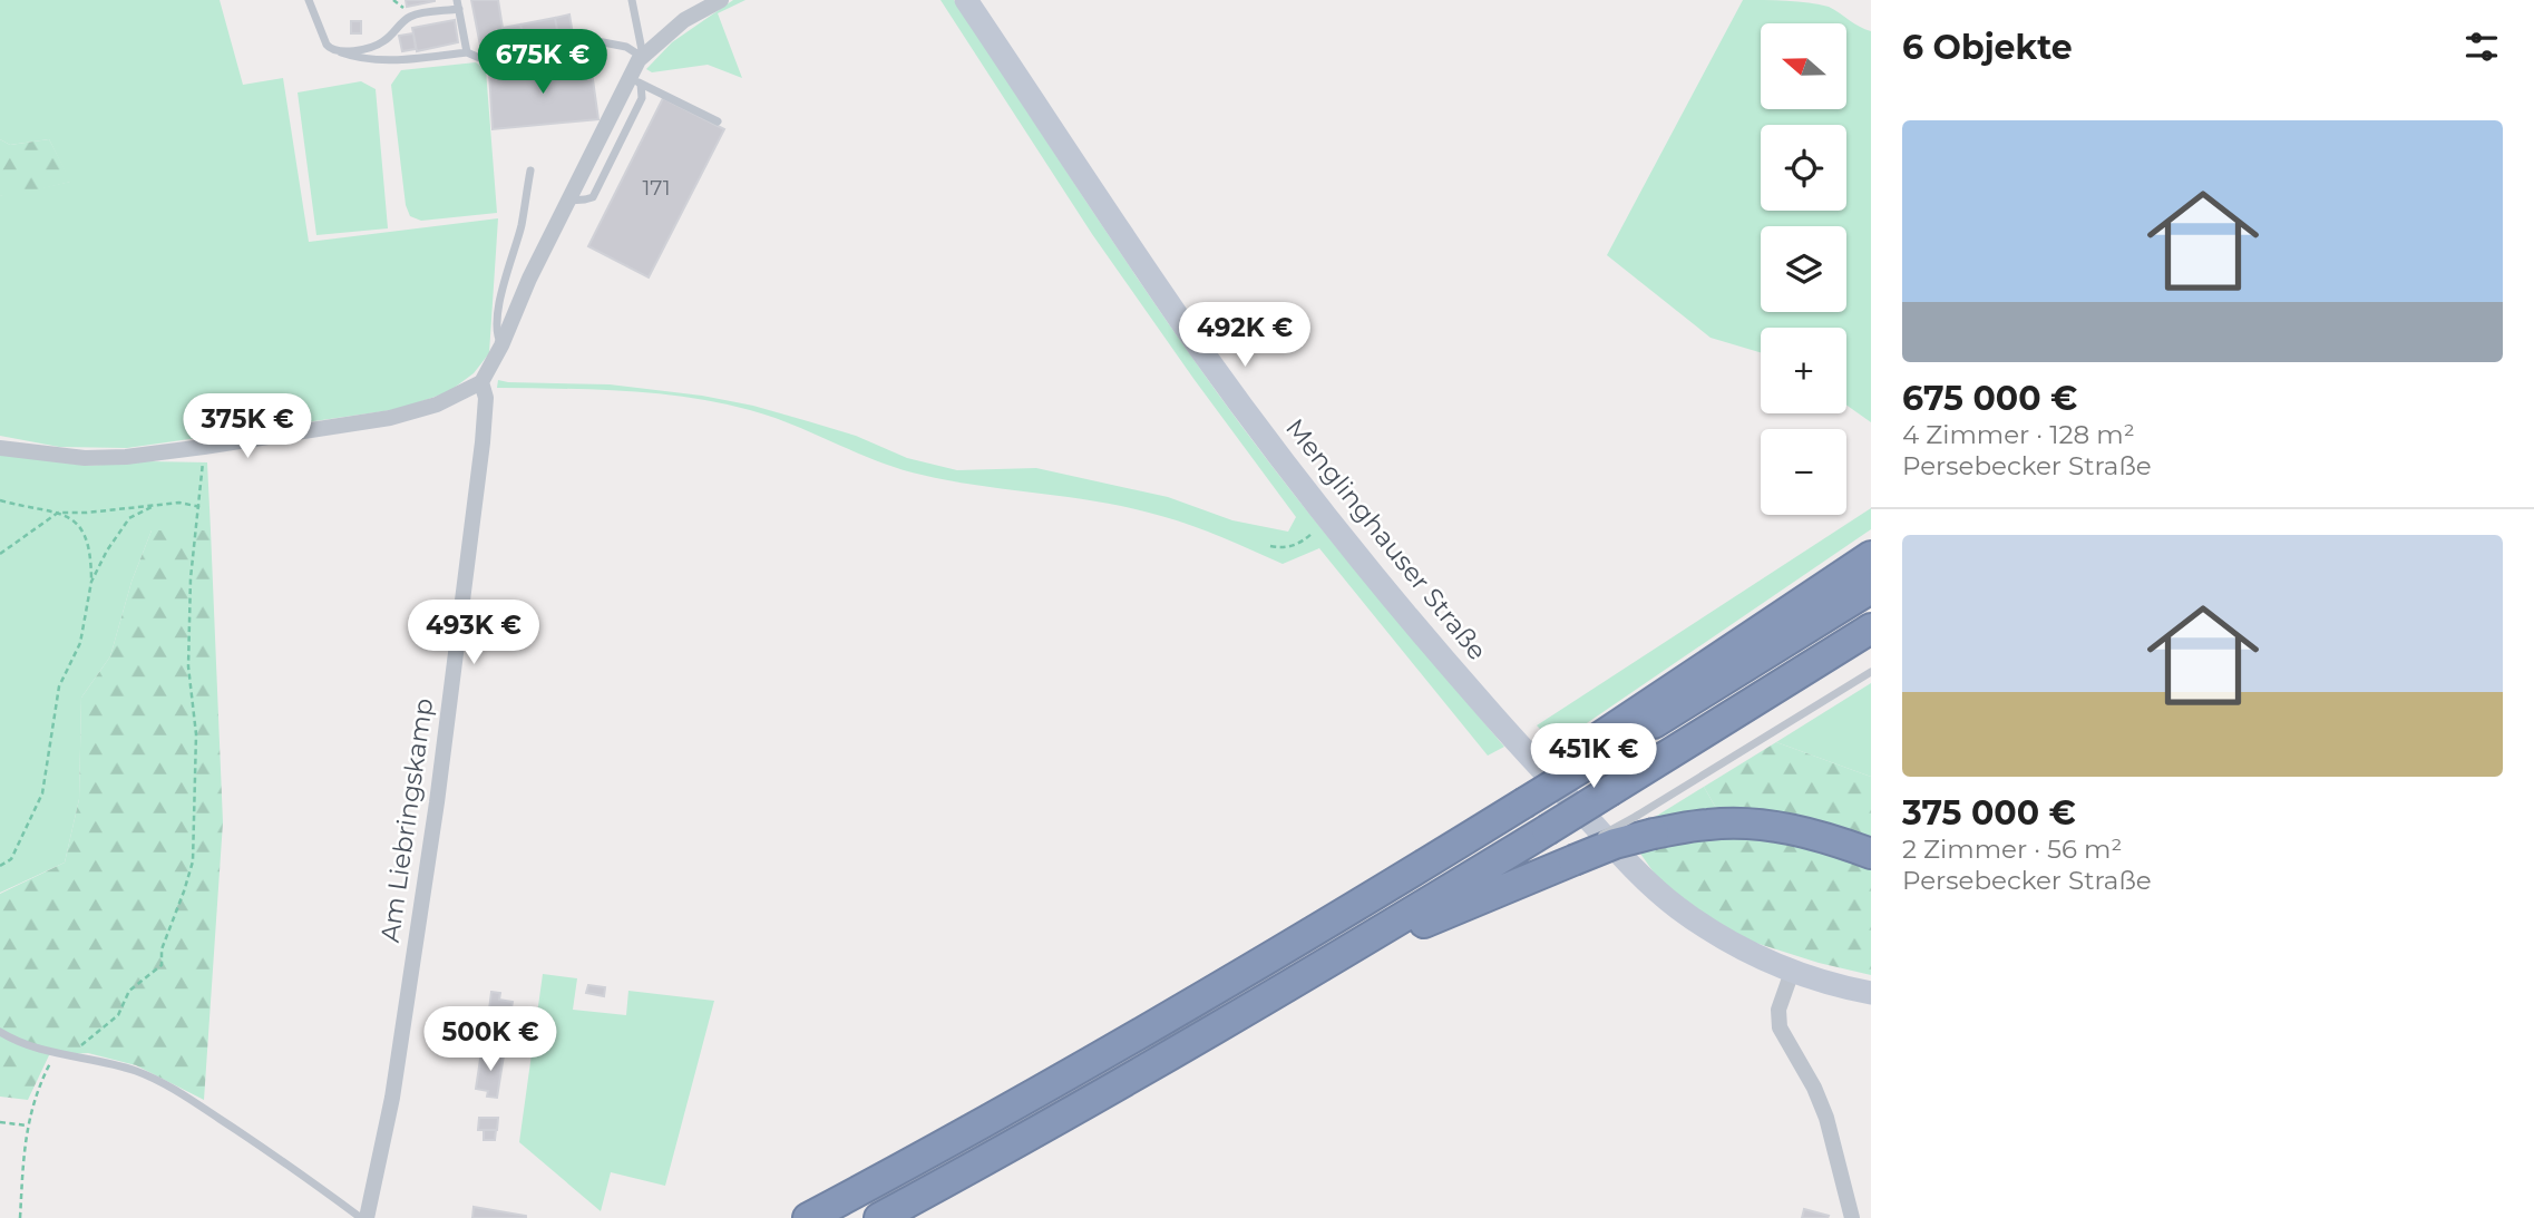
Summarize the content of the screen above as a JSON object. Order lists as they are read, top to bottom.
{
  "streets": {
    "street": ["Menglinghauser Straße", "Am Liebringskamp"]
  },
  "house_numbers": ["171"],
  "north": "left",
  "page": {
    "heading": "6 Objekte",
    "map_buttons": ["+", "−"],
    "price": [
      "675K €",
      "492K €",
      "375K €",
      "493K €",
      "451K €",
      "500K €"
    ],
    "list": [
      {
        "name": "675 000 €",
        "note": "4 Zimmer · 128 m² · Persebecker Straße"
      },
      {
        "name": "375 000 €",
        "note": "2 Zimmer · 56 m² · Persebecker Straße"
      }
    ]
  }
}
